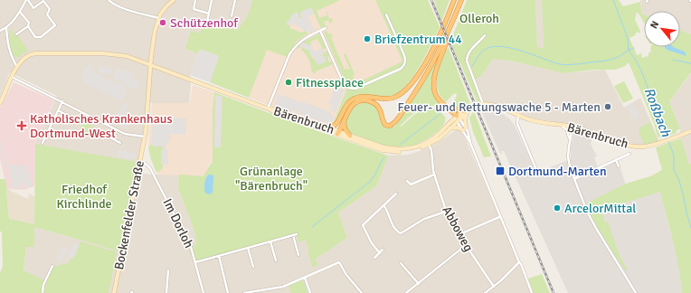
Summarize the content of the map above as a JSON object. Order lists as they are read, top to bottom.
{
  "streets": {
    "main road": ["Bärenbruch", "Bockenfelder Straße"],
    "street": ["Im Dorloh", "Abboweg"]
  },
  "crossings": [
    ["Bärenbruch", "Bockenfelder Straße"],
    ["Bärenbruch", "Abboweg"],
    ["Bockenfelder Straße", "Im Dorloh"]
  ],
  "water": ["Roßbach"],
  "parks": ["Olleroh", "Grünanlage \"Bärenbruch\"", "Friedhof Kirchlinde"],
  "places": {
    "other": [
      "Schützenhof",
      "Briefzentrum 44",
      "Fitnessplace",
      "Feuer- und Rettungswache 5 - Marten",
      "ArcelorMittal"
    ],
    "health": ["Katholisches Krankenhaus Dortmund-West"],
    "transit": ["Dortmund-Marten"]
  },
  "north": "top left"
}
